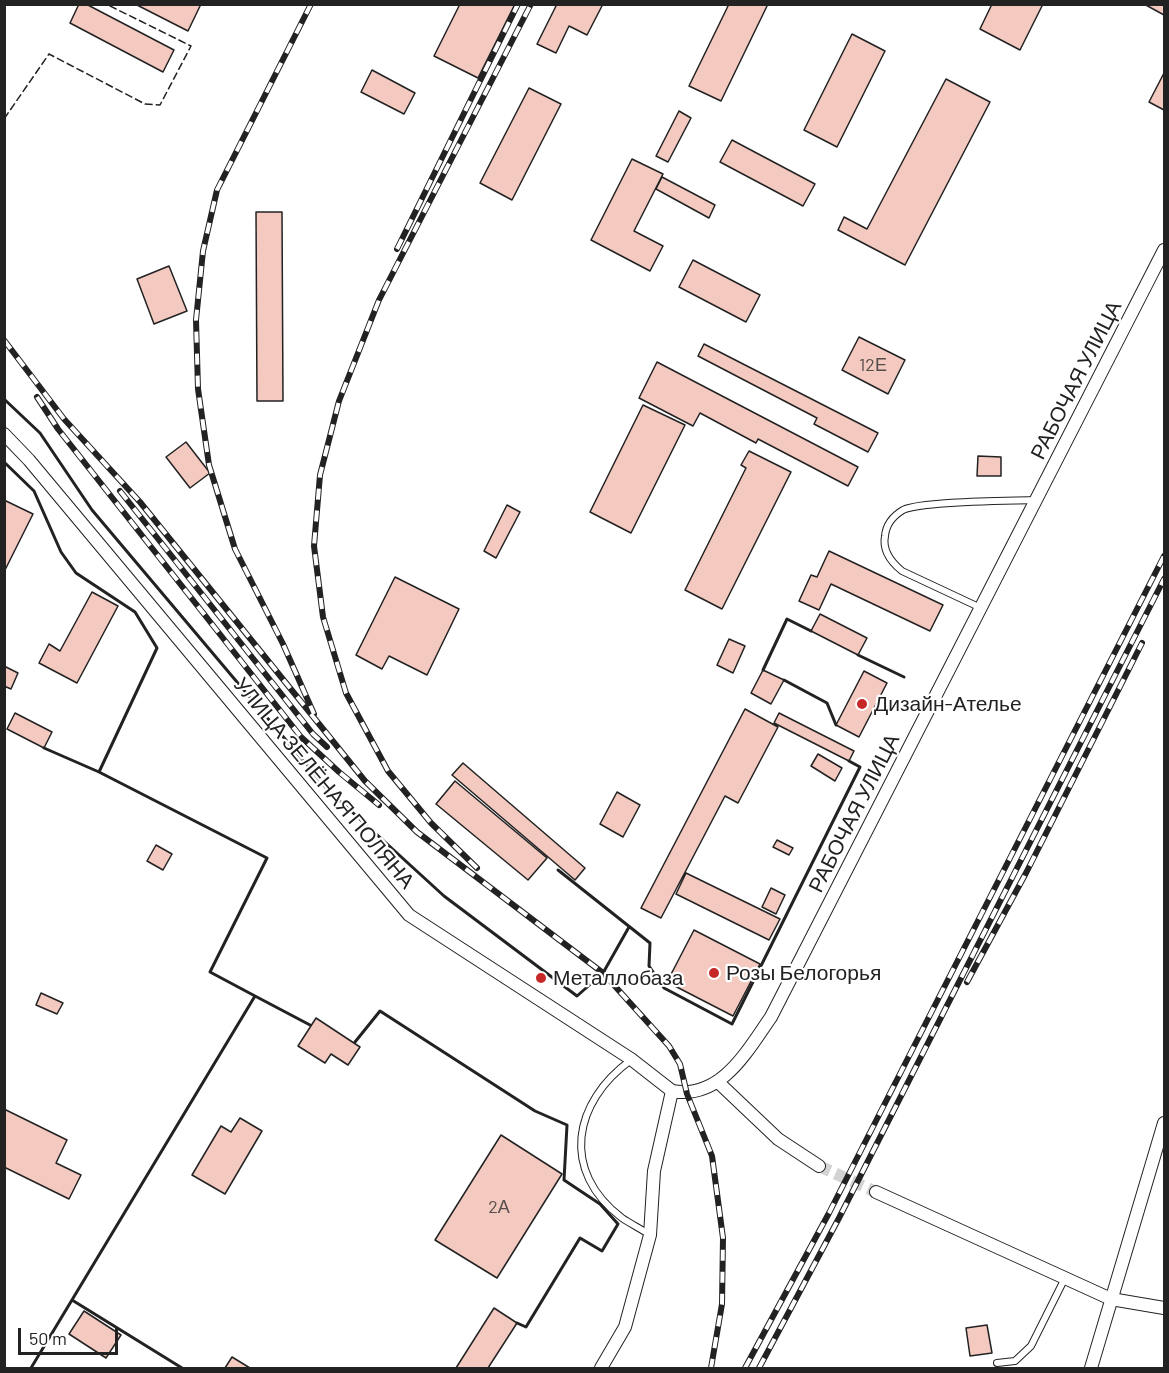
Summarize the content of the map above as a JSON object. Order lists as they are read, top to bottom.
{
  "streets": {
    "street": ["РАБОЧАЯ УЛИЦА", "УЛИЦА ЗЕЛЁНАЯ ПОЛЯНА"]
  },
  "crossings": [
    ["РАБОЧАЯ УЛИЦА", "УЛИЦА ЗЕЛЁНАЯ ПОЛЯНА"]
  ],
  "places": ["Дизайн-Ателье", "Розы Белогорья", "Металлобаза"],
  "house_numbers": ["12Е", "2А"],
  "scale_bar": "50 m"
}
